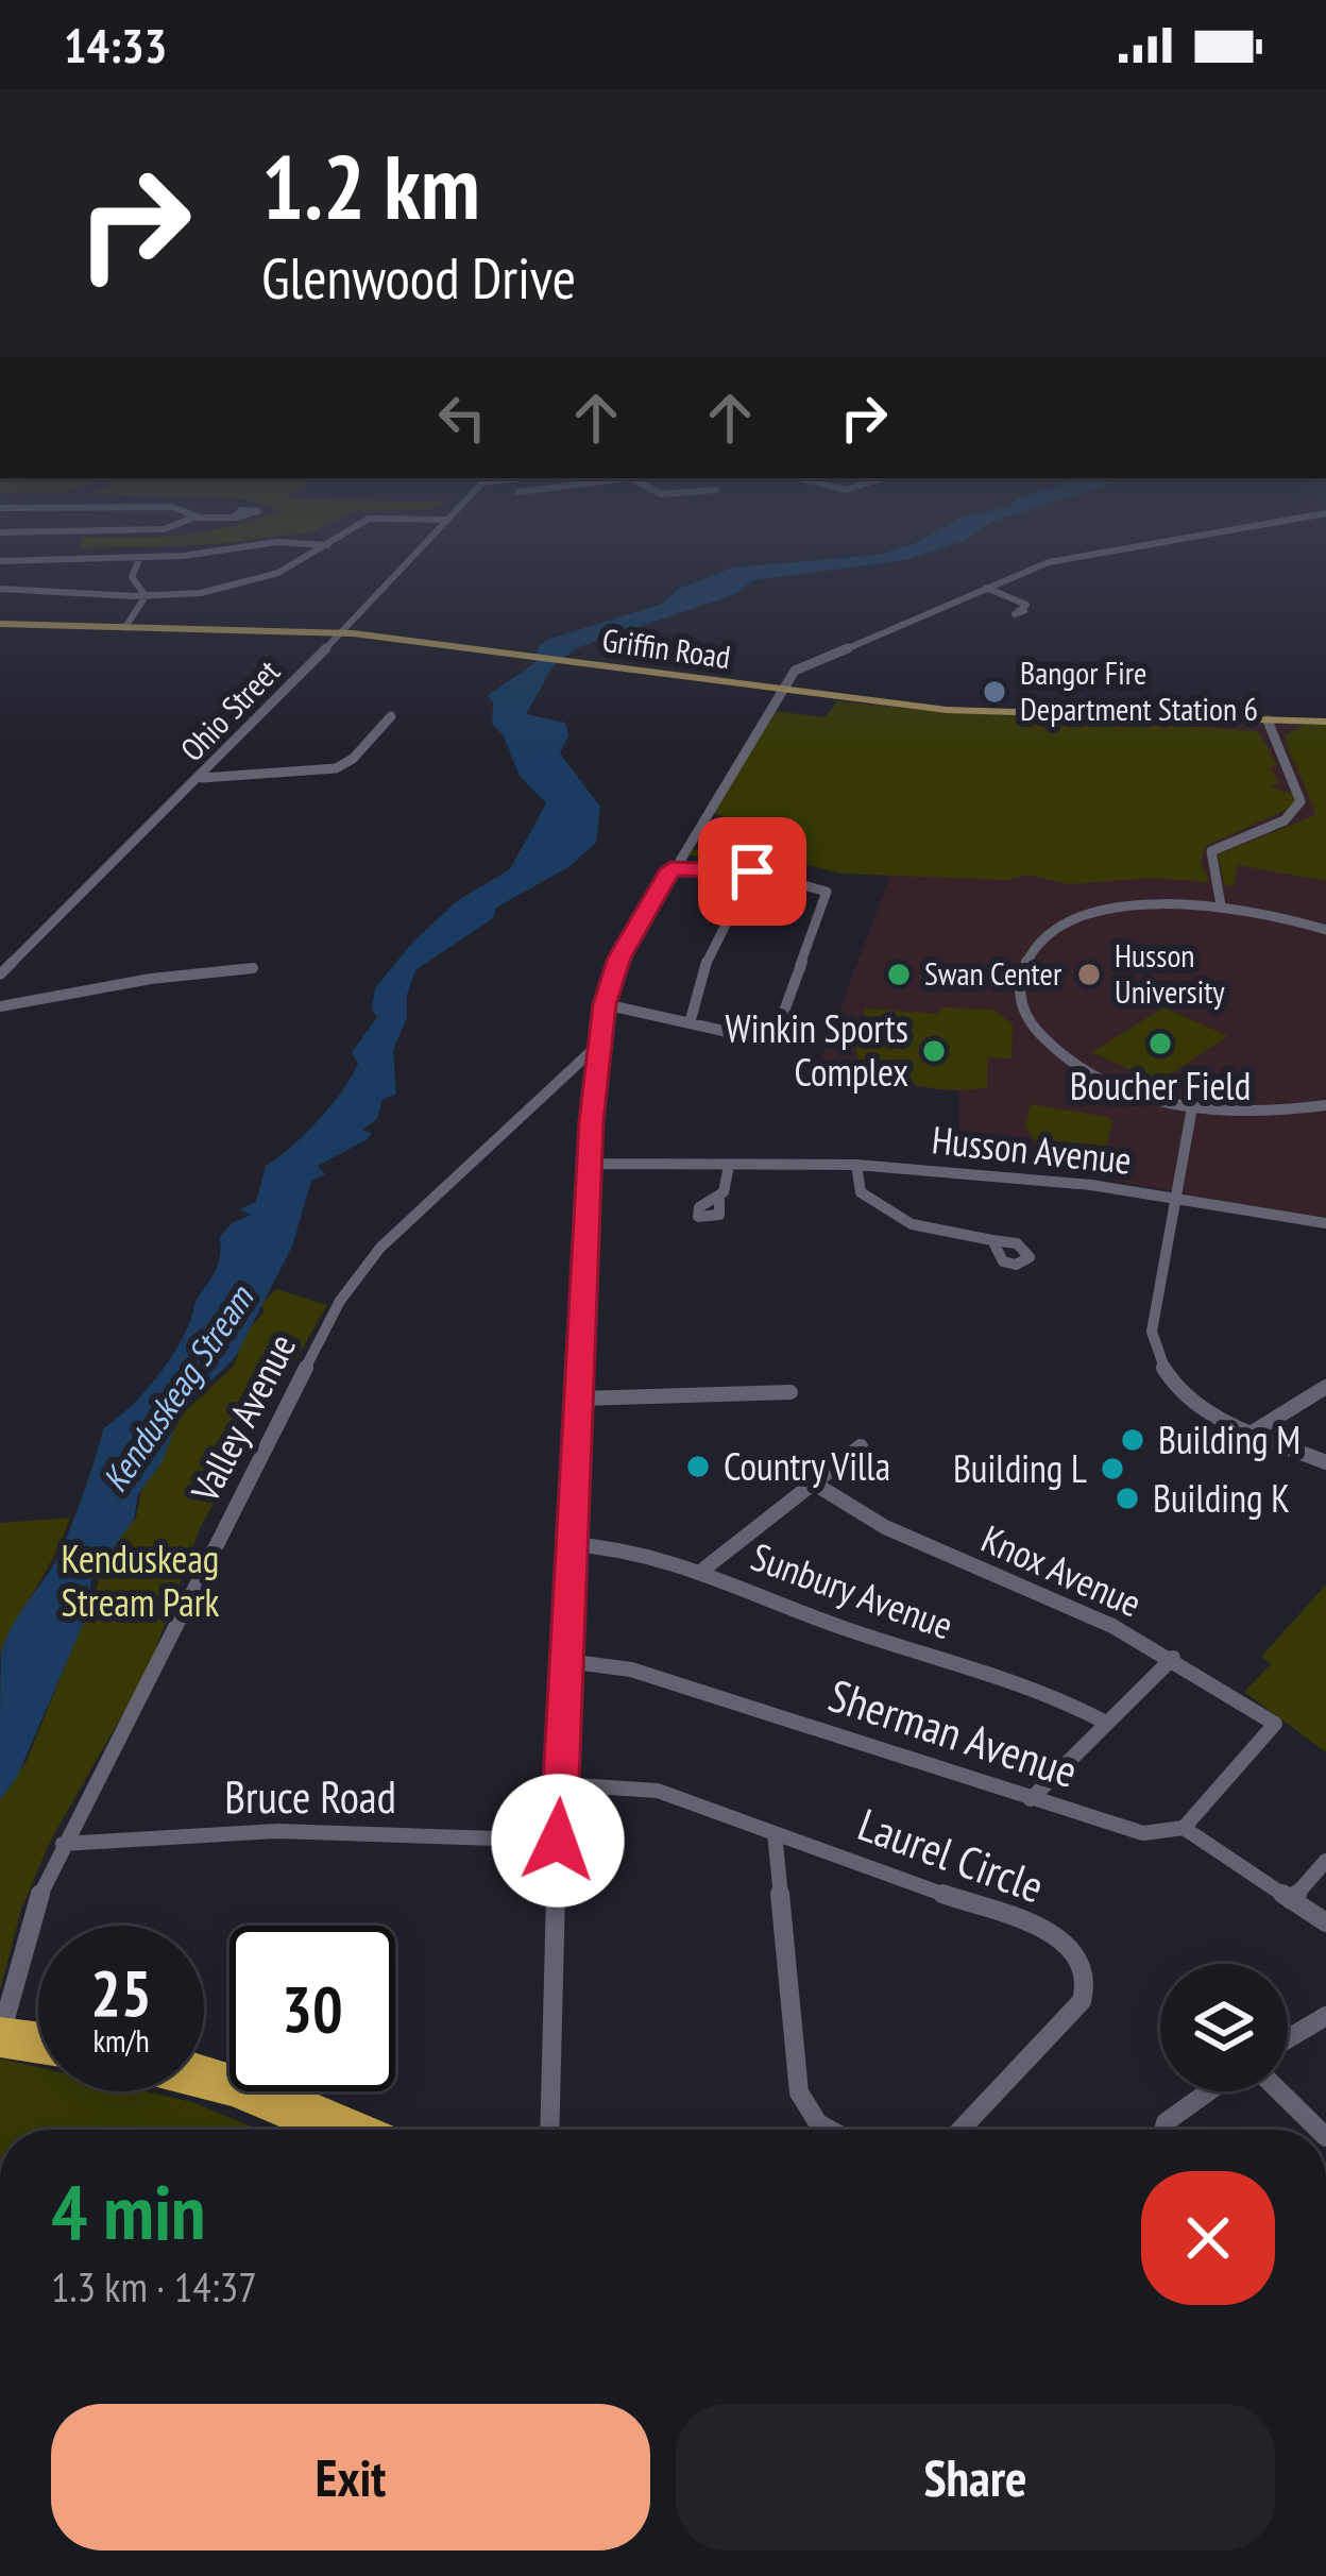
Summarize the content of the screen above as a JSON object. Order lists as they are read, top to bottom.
{
  "streets": {
    "main road": ["Griffin Road"],
    "street": [
      "Ohio Street",
      "Husson Avenue",
      "Valley Avenue",
      "Knox Avenue",
      "Sunbury Avenue",
      "Sherman Avenue",
      "Bruce Road",
      "Laurel Circle"
    ]
  },
  "crossings": [
    ["Griffin Road", "Ohio Street"],
    ["Valley Avenue", "Bruce Road"],
    ["Knox Avenue", "Sherman Avenue"]
  ],
  "water": ["Kenduskeag Stream"],
  "parks": ["Kenduskeag Stream Park"],
  "places": [
    "Bangor Fire Department Station 6",
    "Swan Center",
    "Husson University",
    "Boucher Field",
    "Winkin Sports Complex",
    "Building M",
    "Country Villa",
    "Building L",
    "Building K"
  ],
  "page": {
    "status": "14:33",
    "turn": ["1.2 km", "Glenwood Drive"],
    "speed": "25 km/h",
    "limit": "30",
    "heading": ["4 min", "1.3 km · 14:37"],
    "buttons": ["Exit", "Share"]
  }
}
